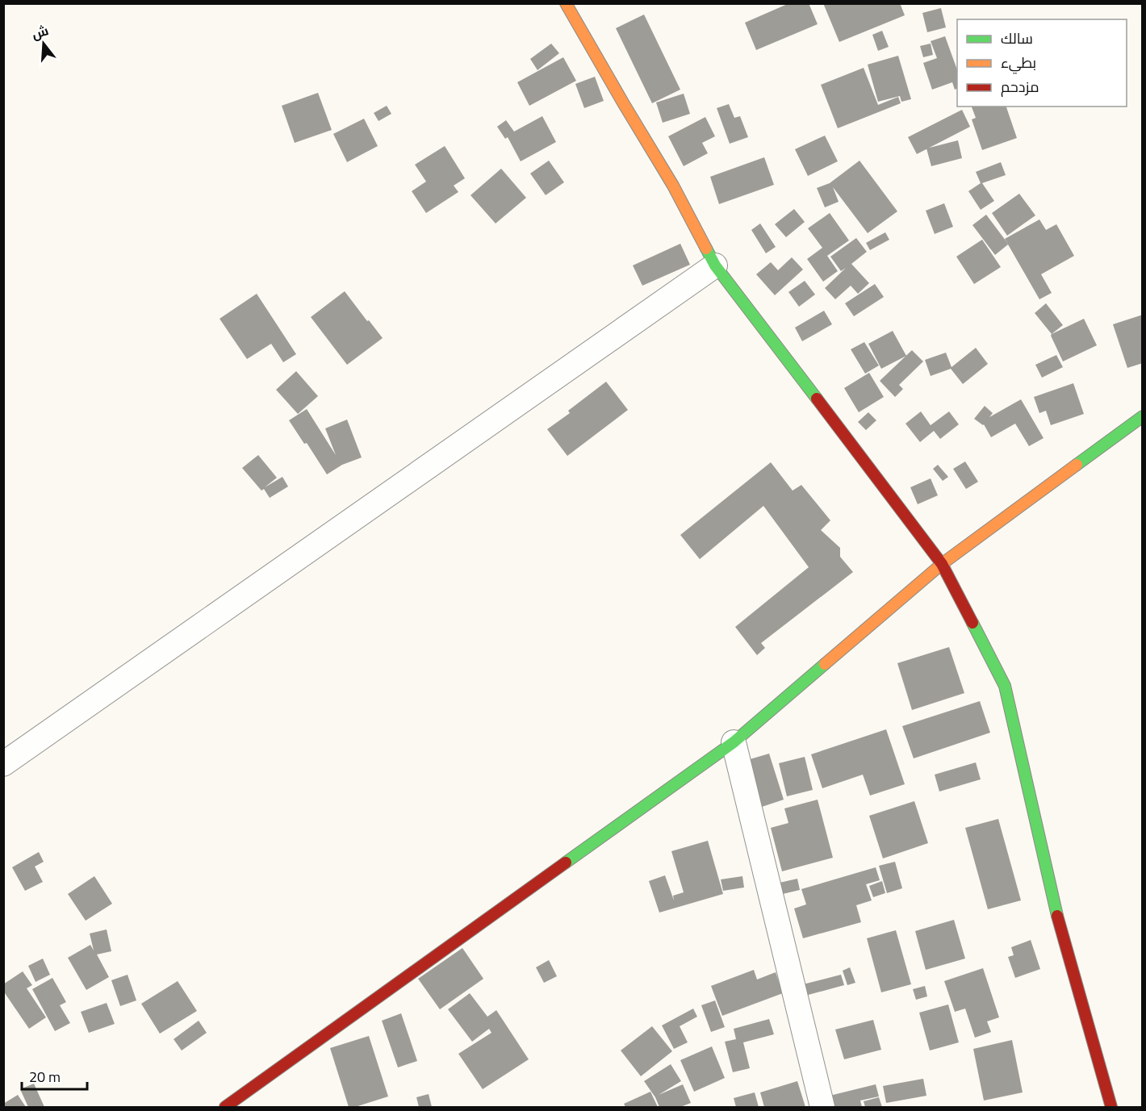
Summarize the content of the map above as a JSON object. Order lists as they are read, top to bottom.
{
  "legend": ["سالك", "بطيء", "مزدحم"],
  "scale_bar": "20 m",
  "north": "top"
}
